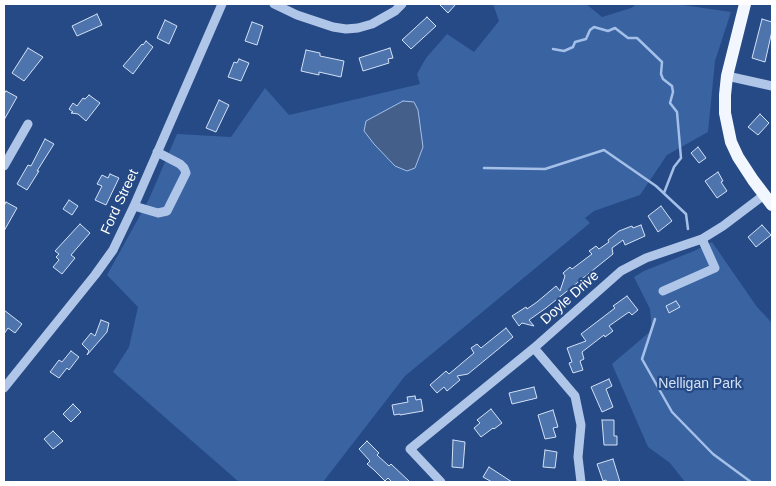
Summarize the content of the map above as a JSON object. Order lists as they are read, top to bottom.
{
  "streets": {
    "street": ["Ford Street", "Doyle Drive"]
  },
  "parks": ["Nelligan Park"]
}
